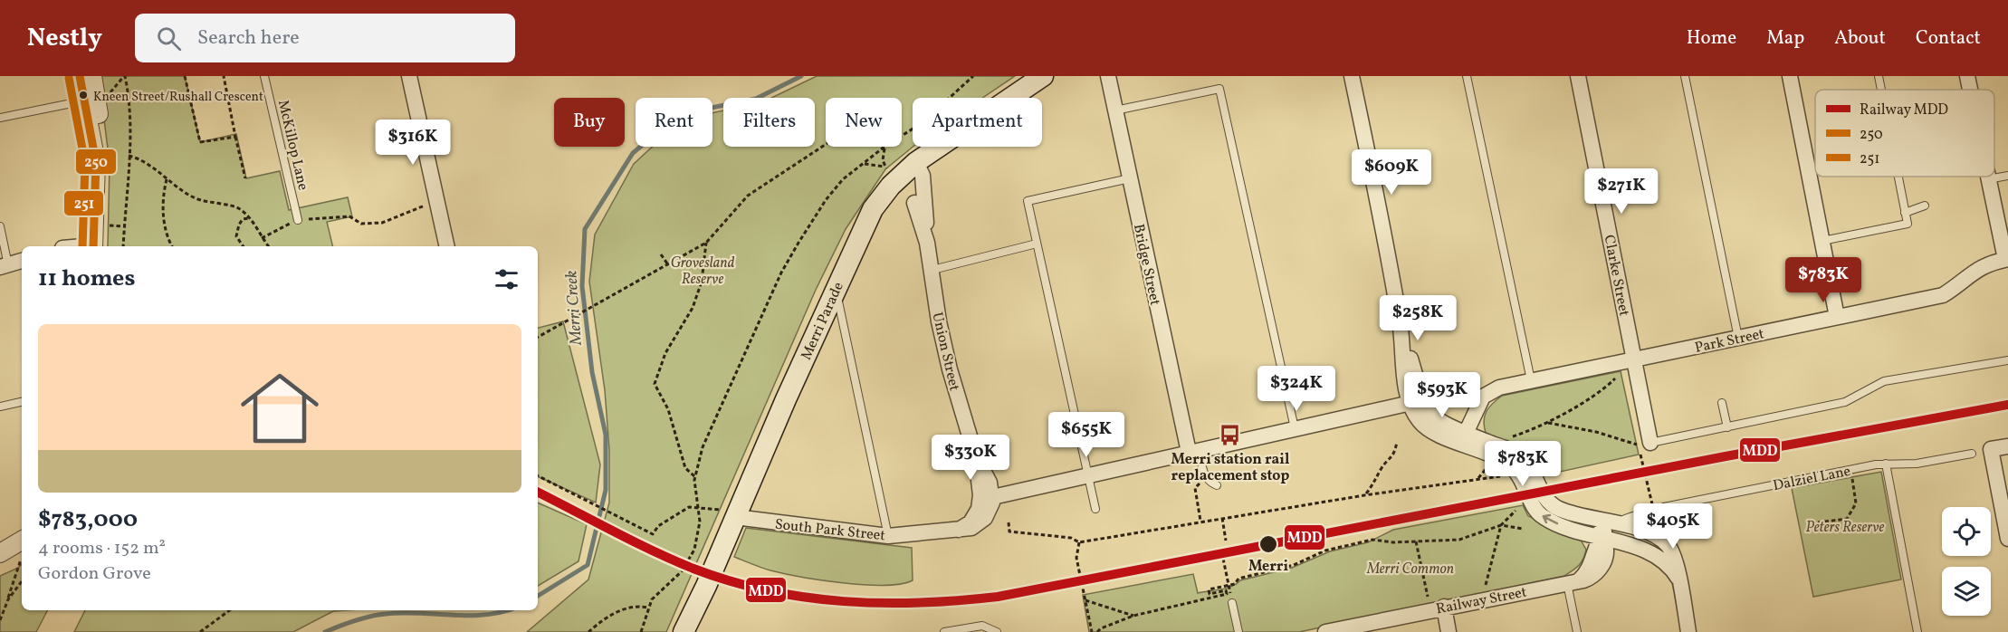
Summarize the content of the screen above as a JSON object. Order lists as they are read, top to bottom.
{
  "streets": {
    "main road": ["Merri Parade"],
    "street": [
      "Bridge Street",
      "Clarke Street",
      "Park Street",
      "Union Street",
      "South Park Street",
      "Railway Street"
    ],
    "lane": ["McKillop Lane", "Dalziel Lane"]
  },
  "crossings": [
    ["Clarke Street", "Park Street"],
    ["Merri Parade", "Union Street"],
    ["Merri Parade", "South Park Street"],
    ["Union Street", "South Park Street"]
  ],
  "water": ["Merri Creek"],
  "parks": ["Grovesland Reserve", "Peters Reserve", "Merri Common"],
  "places": {
    "other": ["Kneen Street/Rushall Crescent", "Merri"],
    "bus stop": ["Merri station rail replacement stop"]
  },
  "lines": ["transit line 250", "transit line 251", "rail line MDD"],
  "legend": ["Railway MDD", "250", "251"],
  "page": {
    "header": "Nestly",
    "search": "Search here",
    "nav": [
      "Home",
      "Map",
      "About",
      "Contact"
    ],
    "chip": [
      "Buy",
      "Rent",
      "Filters",
      "New",
      "Apartment"
    ],
    "price": [
      "$316K",
      "$609K",
      "$271K",
      "$783K",
      "$258K",
      "$324K",
      "$593K",
      "$655K",
      "$330K",
      "$783K",
      "$405K"
    ],
    "heading": "11 homes",
    "list": [
      {
        "name": "$783,000",
        "note": "4 rooms · 152 m² · Gordon Grove"
      }
    ]
  }
}
